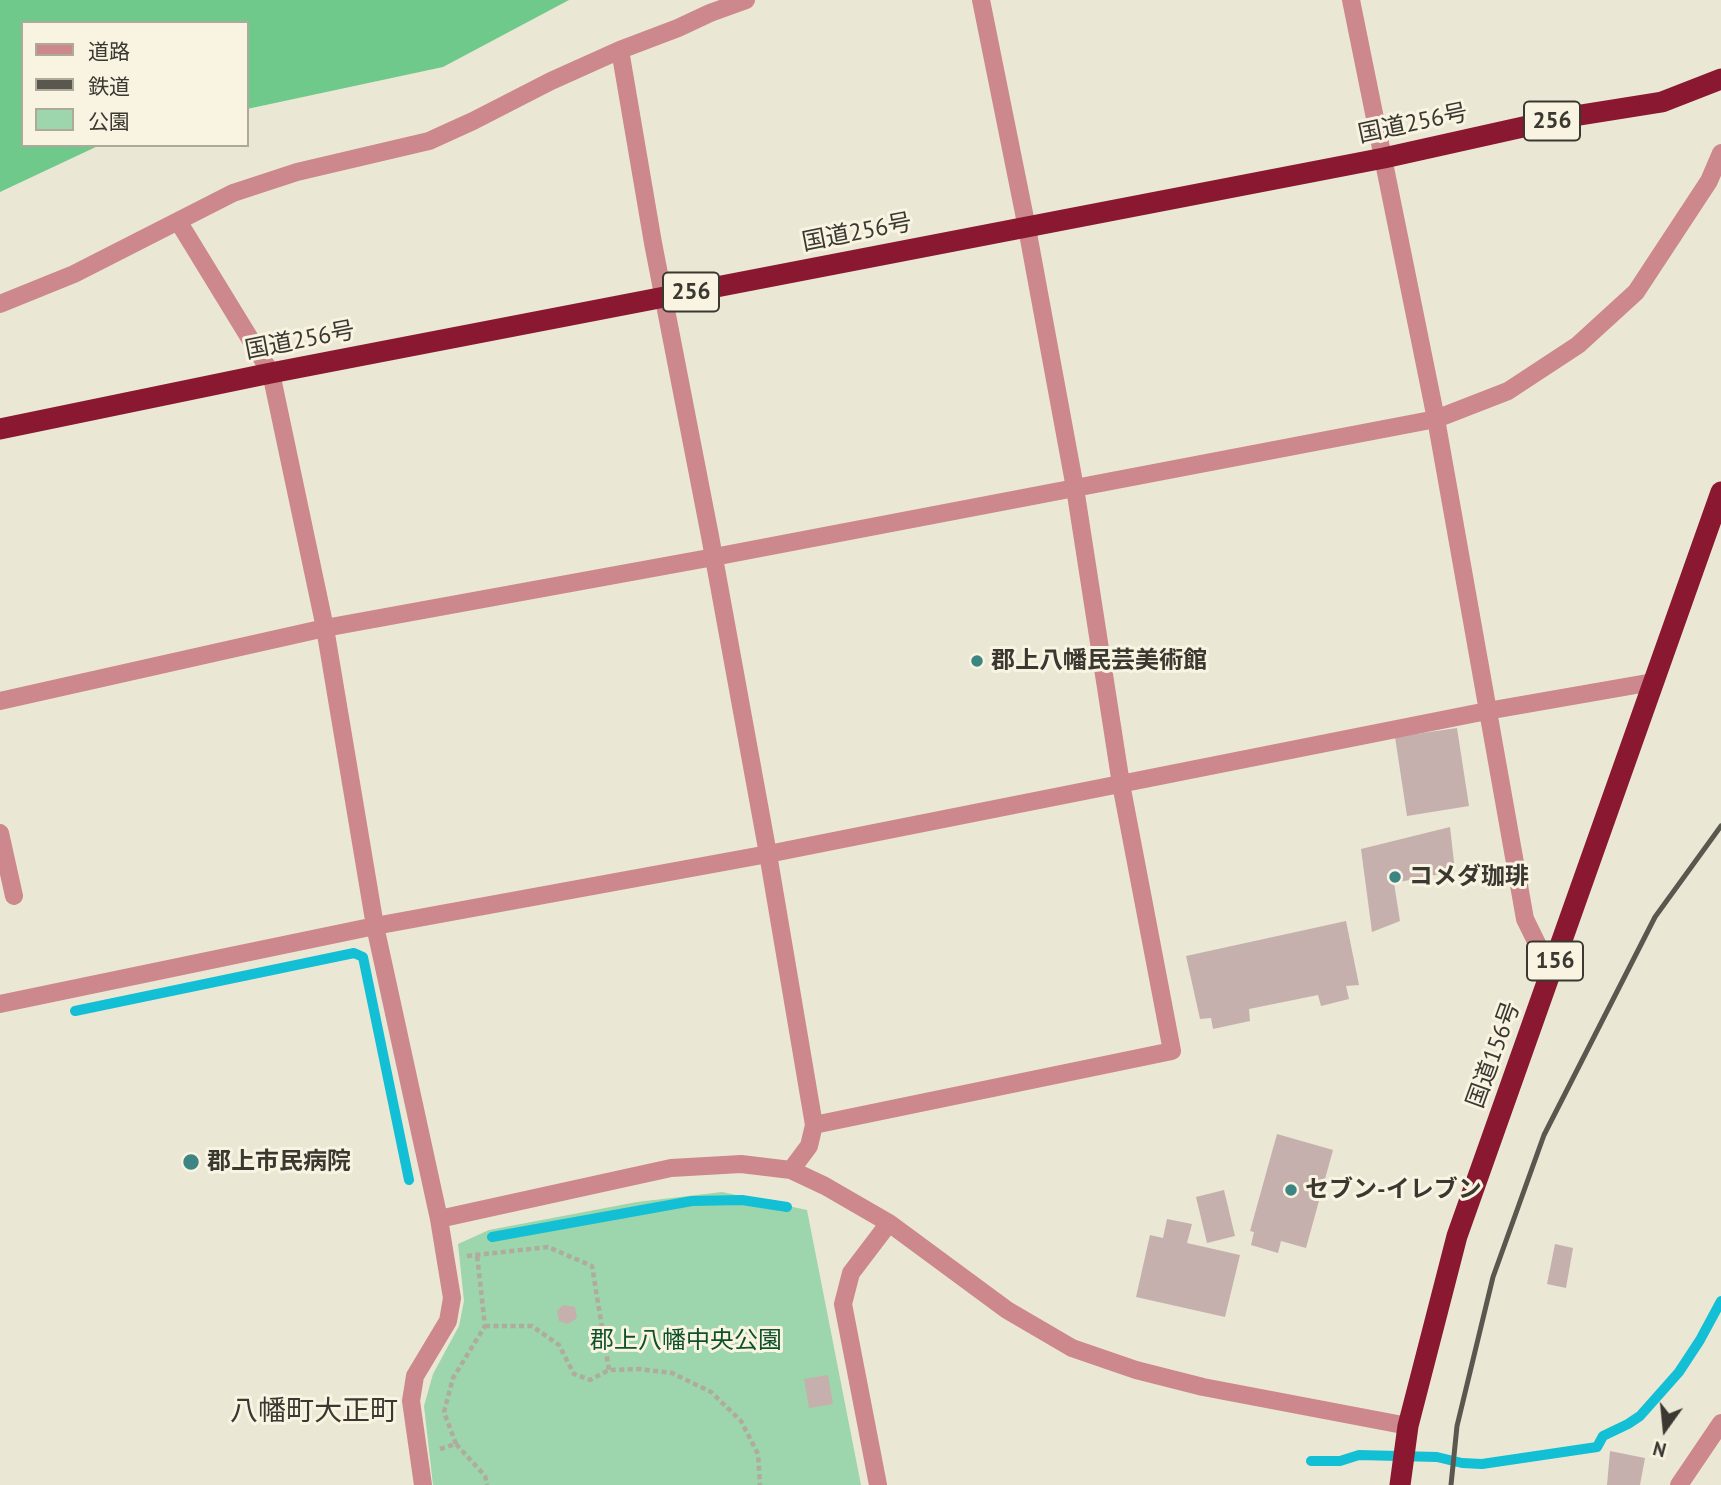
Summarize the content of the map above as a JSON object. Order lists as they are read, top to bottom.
{
  "streets": {
    "highway": [
      "256",
      "国道256号",
      "156",
      "国道156号"
    ]
  },
  "districts": ["八幡町大正町"],
  "parks": ["郡上八幡中央公園"],
  "places": [
    "郡上八幡民芸美術館",
    "コメダ珈琲",
    "郡上市民病院",
    "セブン-イレブン"
  ],
  "legend": ["道路", "鉄道", "公園"],
  "north": "bottom"
}
